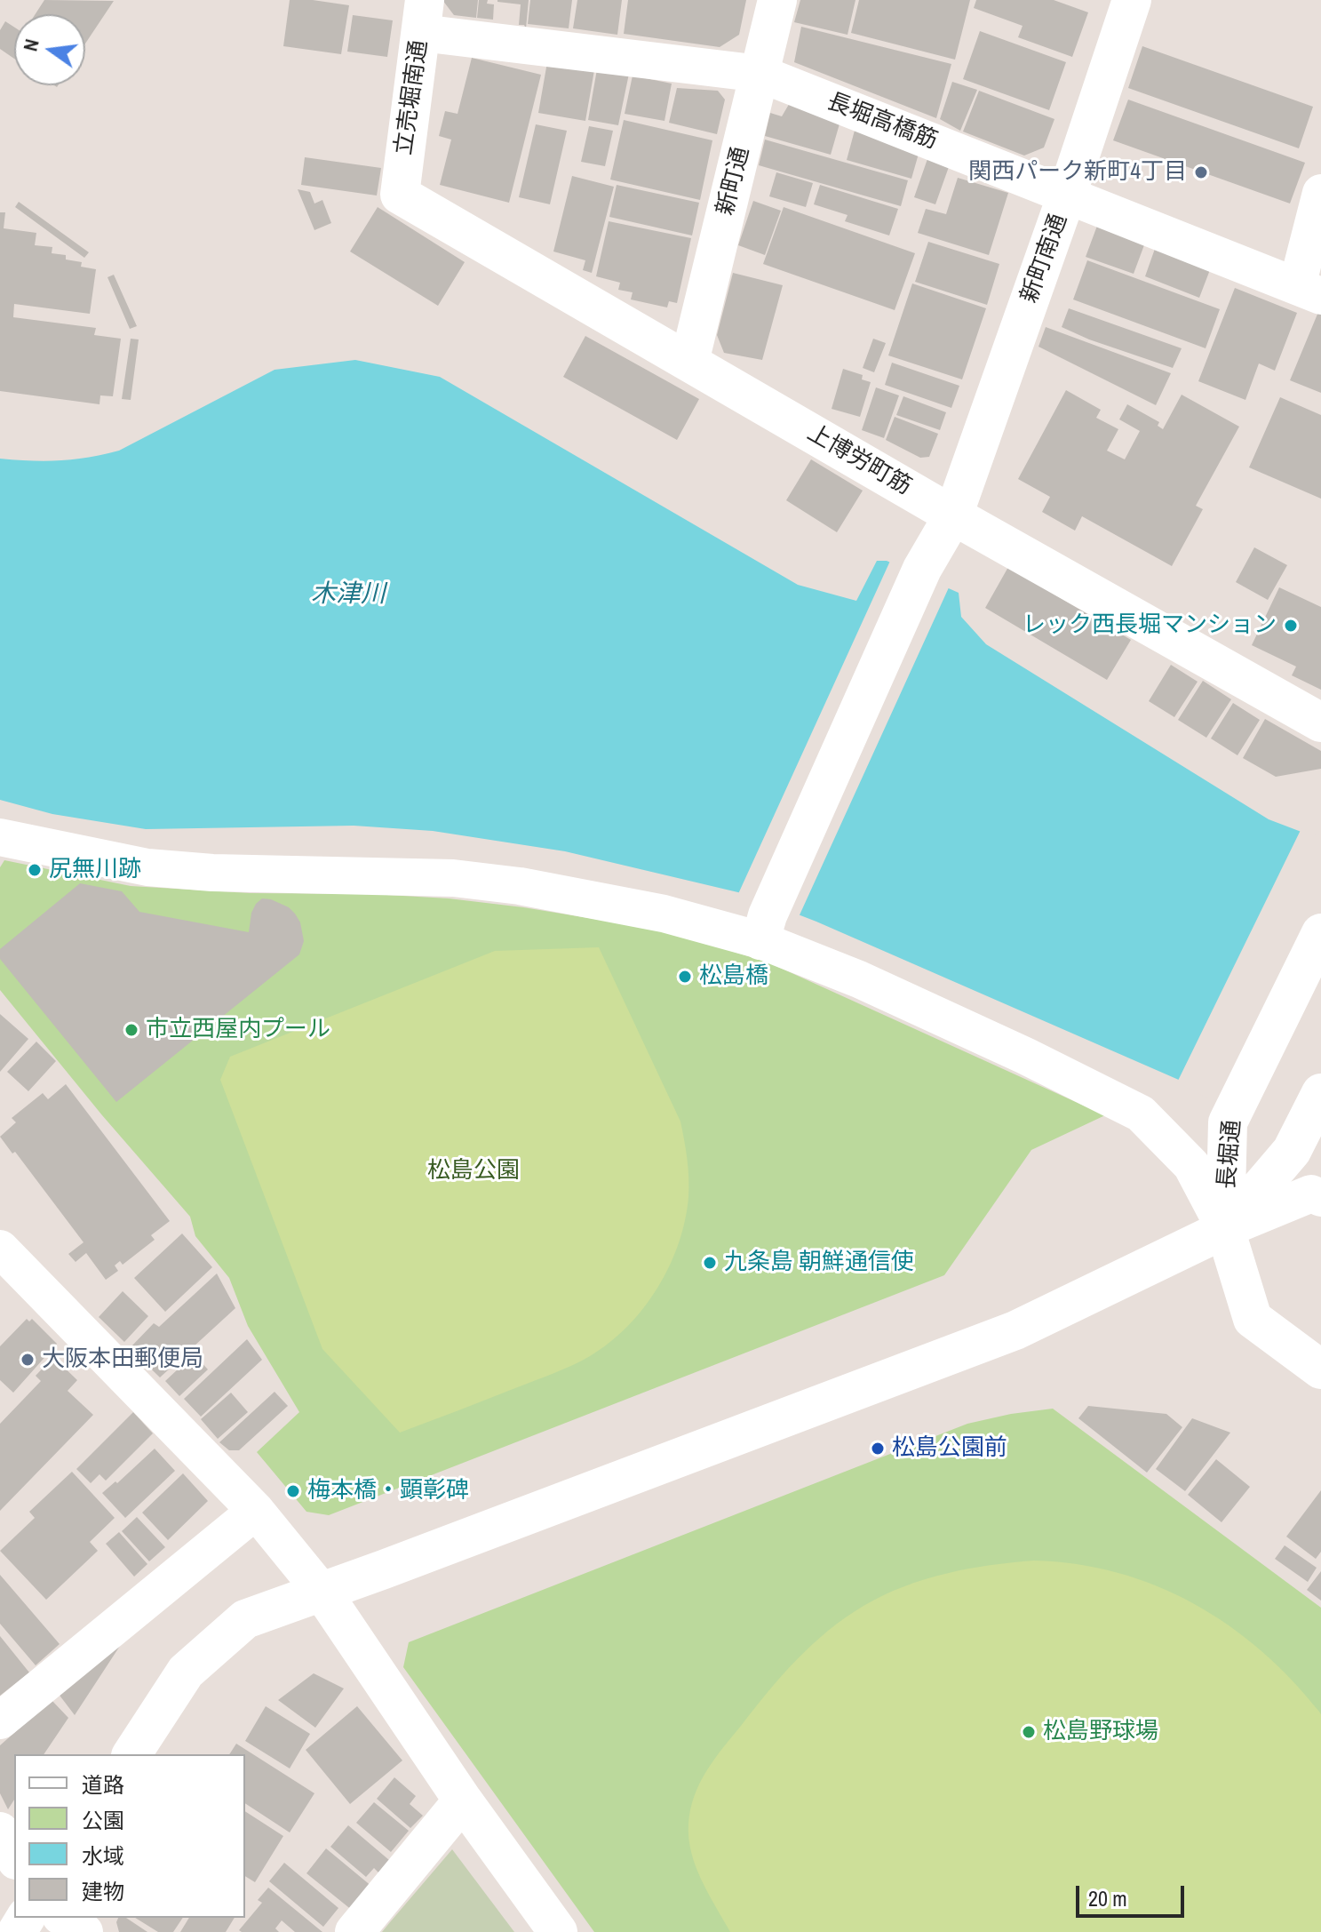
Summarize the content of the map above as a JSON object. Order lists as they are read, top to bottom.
{
  "streets": {
    "street": [
      "立売堀南通",
      "長堀高橋筋",
      "新町通",
      "新町南通",
      "上博労町筋",
      "長堀通"
    ]
  },
  "crossings": [
    ["立売堀南通", "長堀高橋筋"],
    ["立売堀南通", "上博労町筋"],
    ["長堀高橋筋", "新町通"],
    ["長堀高橋筋", "新町南通"],
    ["新町通", "上博労町筋"],
    ["新町南通", "上博労町筋"]
  ],
  "water": ["木津川"],
  "parks": ["松島公園"],
  "places": [
    "関西パーク新町4丁目",
    "レック西長堀マンション",
    "尻無川跡",
    "松島橋",
    "市立西屋内プール",
    "九条島 朝鮮通信使",
    "大阪本田郵便局",
    "松島公園前",
    "梅本橋・顕彰碑",
    "松島野球場"
  ],
  "legend": [
    "道路",
    "公園",
    "水域",
    "建物"
  ],
  "scale_bar": "20 m",
  "north": "left"
}
